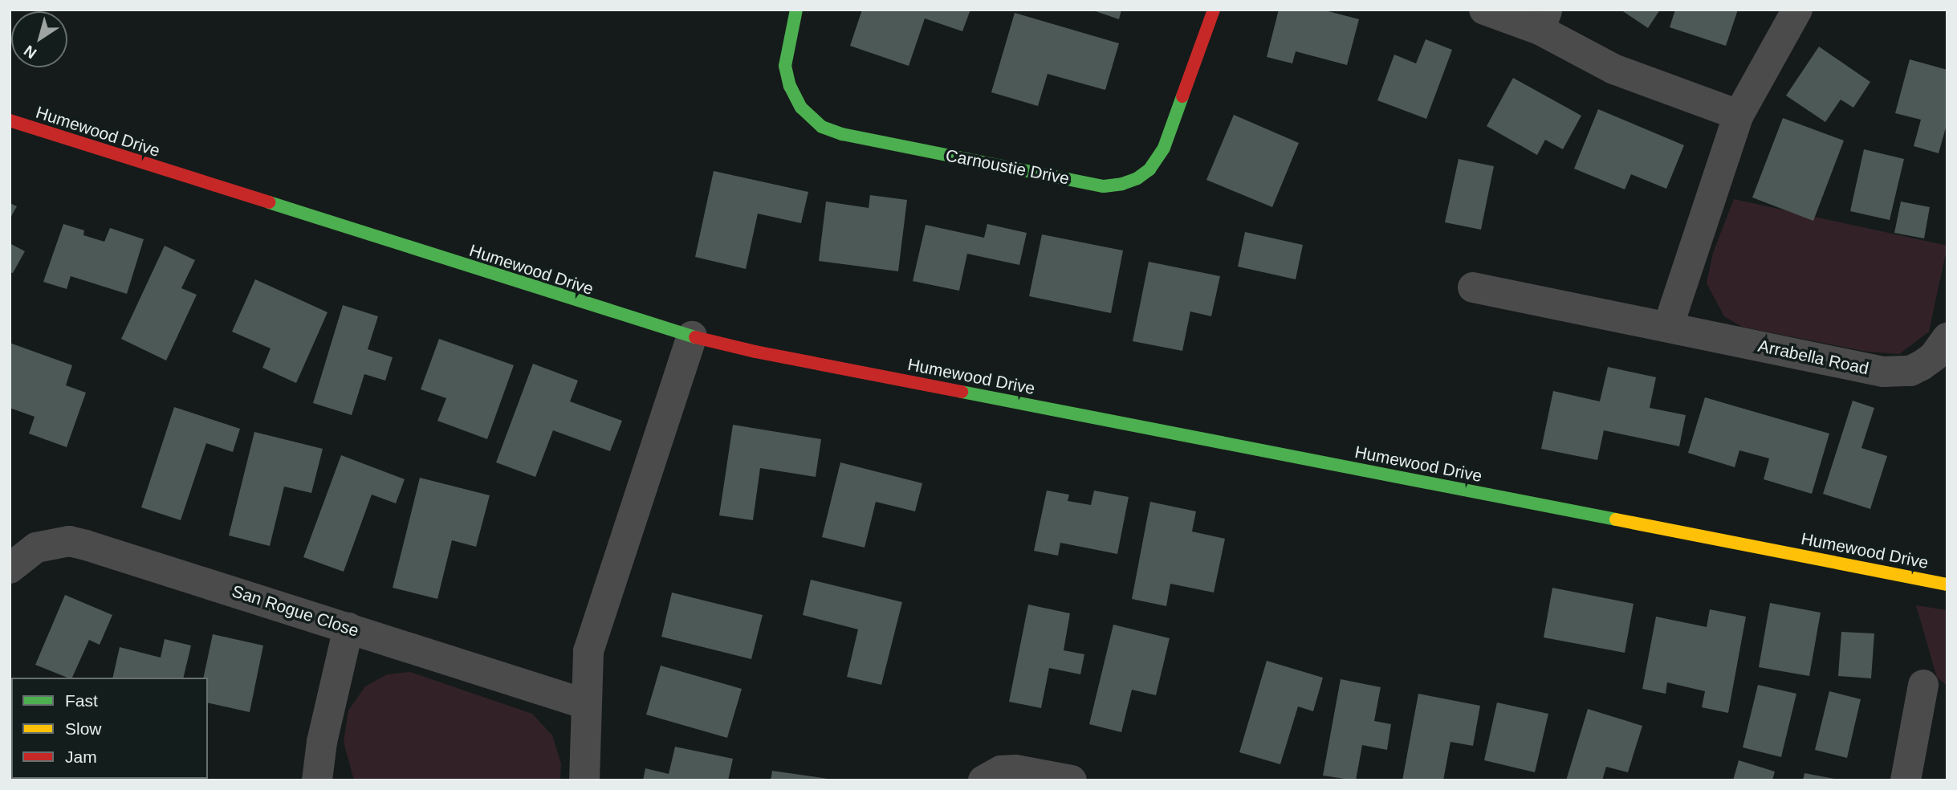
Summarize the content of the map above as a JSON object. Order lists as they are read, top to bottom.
{
  "streets": {
    "street": [
      "Humewood Drive",
      "Carnoustie Drive",
      "Arrabella Road",
      "San Rogue Close"
    ]
  },
  "legend": ["Fast", "Slow", "Jam"],
  "north": "bottom left"
}
